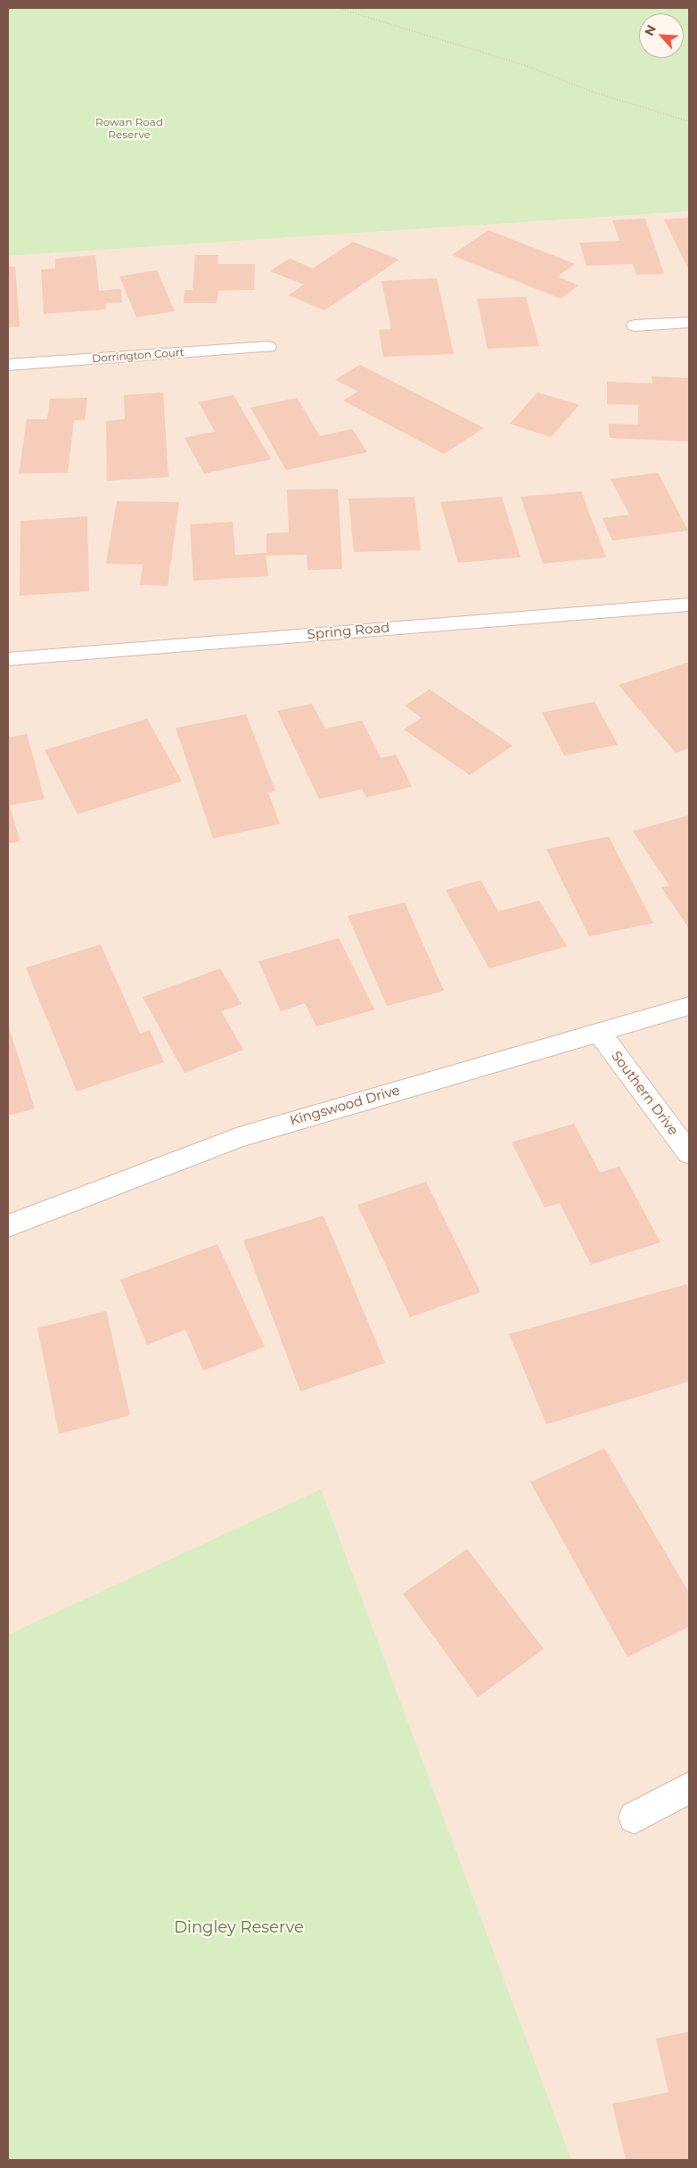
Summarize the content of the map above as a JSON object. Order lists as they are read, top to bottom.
{
  "streets": {
    "street": [
      "Dorrington Court",
      "Spring Road",
      "Southern Drive",
      "Kingswood Drive"
    ]
  },
  "crossings": [
    ["Southern Drive", "Kingswood Drive"]
  ],
  "parks": ["Rowan Road Reserve", "Dingley Reserve"],
  "north": "top left"
}
